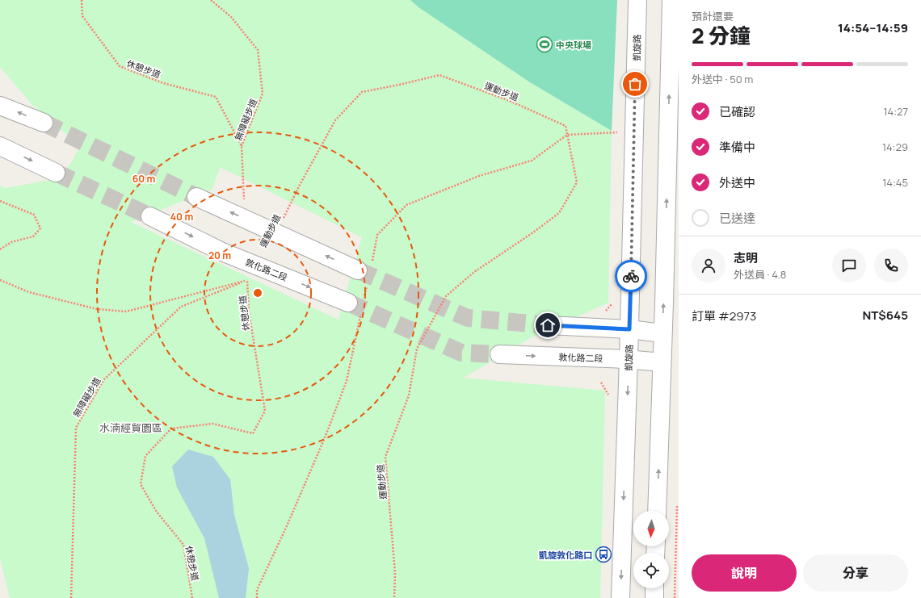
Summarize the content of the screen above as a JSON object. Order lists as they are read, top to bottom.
{
  "streets": {
    "street": ["凱旋路", "敦化路二段"],
    "path": ["休憩步道", "運動步道", "無障礙步道"]
  },
  "crossings": [
    ["凱旋路", "敦化路二段"],
    ["休憩步道", "無障礙步道"]
  ],
  "districts": ["水湳經貿園區"],
  "places": {
    "sports": ["中央球場"],
    "bus stop": ["凱旋敦化路口"]
  },
  "north": "bottom",
  "page": {
    "heading": ["2 分鐘", "預計還要", "14:54–14:59"],
    "panel": [
      "志明",
      "外送員 · 4.8",
      "訂單 #2973",
      "NT$645"
    ],
    "bar": "外送中 · 50 m",
    "list": [
      ["已確認", "14:27"],
      ["準備中", "14:29"],
      ["外送中", "14:45"],
      "已送達"
    ],
    "buttons": ["說明", "分享"]
  },
  "rings": ["60 m", "40 m", "20 m"]
}
